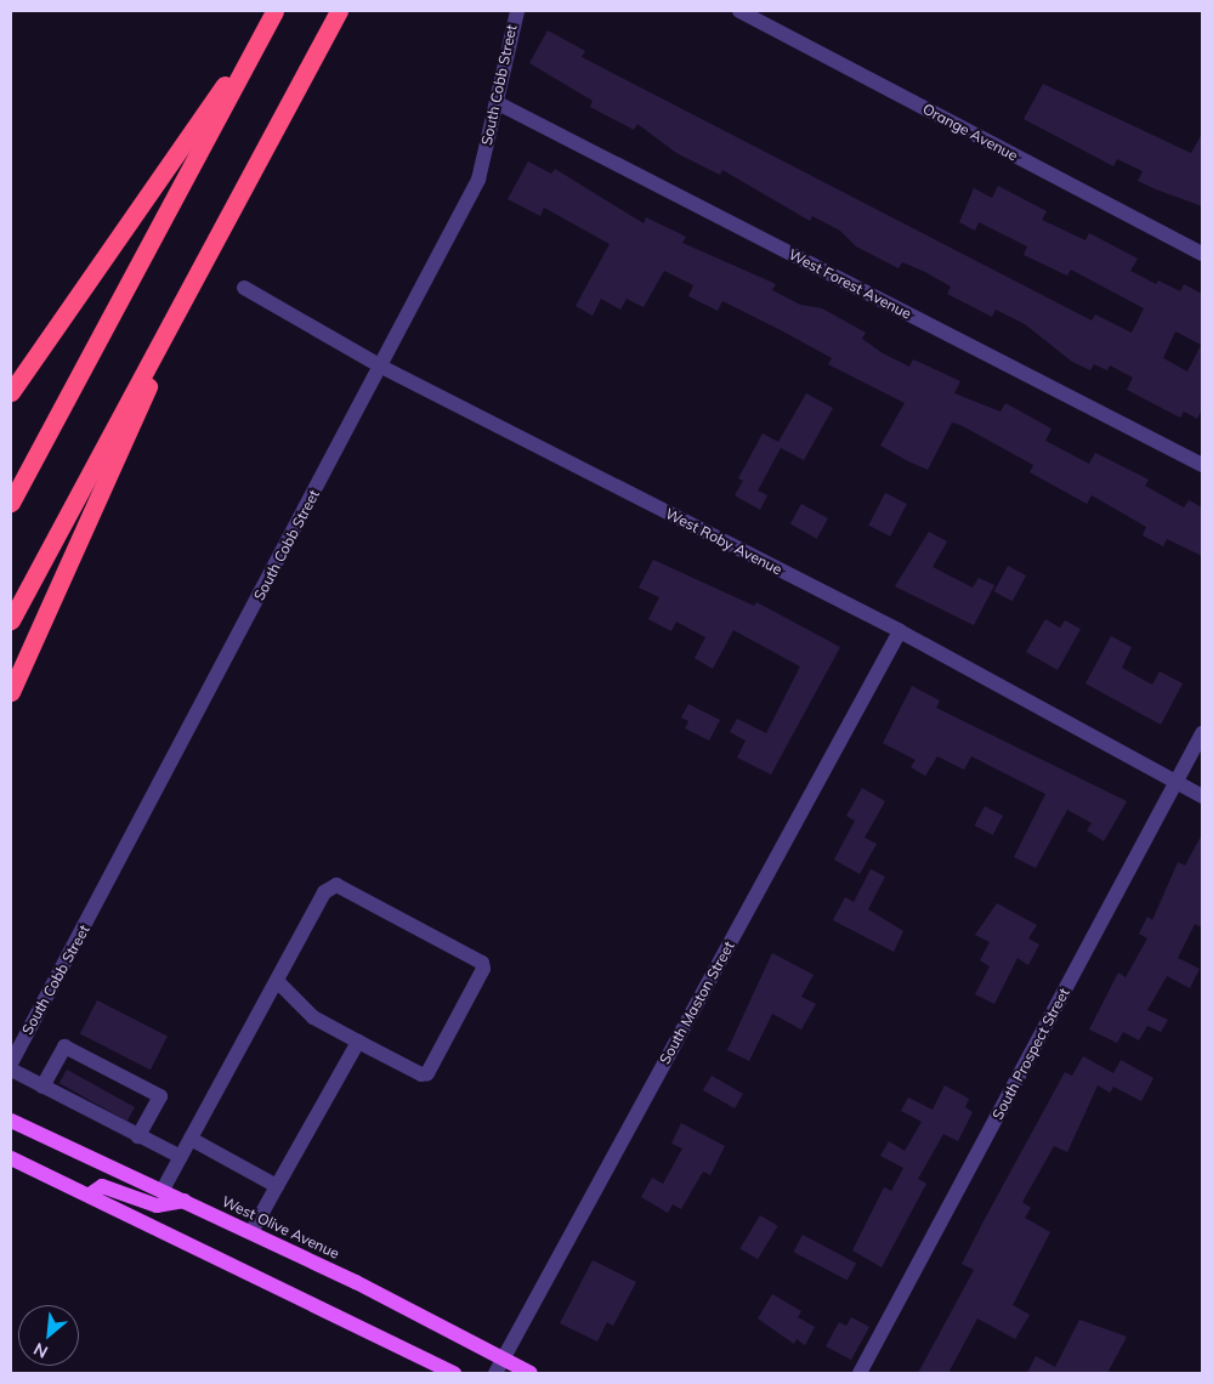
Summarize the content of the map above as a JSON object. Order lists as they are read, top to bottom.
{
  "streets": {
    "main road": ["West Olive Avenue"],
    "street": [
      "South Cobb Street",
      "Orange Avenue",
      "West Forest Avenue",
      "West Roby Avenue",
      "South Maston Street",
      "South Prospect Street"
    ]
  },
  "crossings": [
    ["South Cobb Street", "West Forest Avenue"],
    ["South Cobb Street", "West Roby Avenue"],
    ["West Roby Avenue", "South Maston Street"],
    ["West Roby Avenue", "South Prospect Street"],
    ["South Maston Street", "West Olive Avenue"]
  ],
  "north": "bottom left"
}
